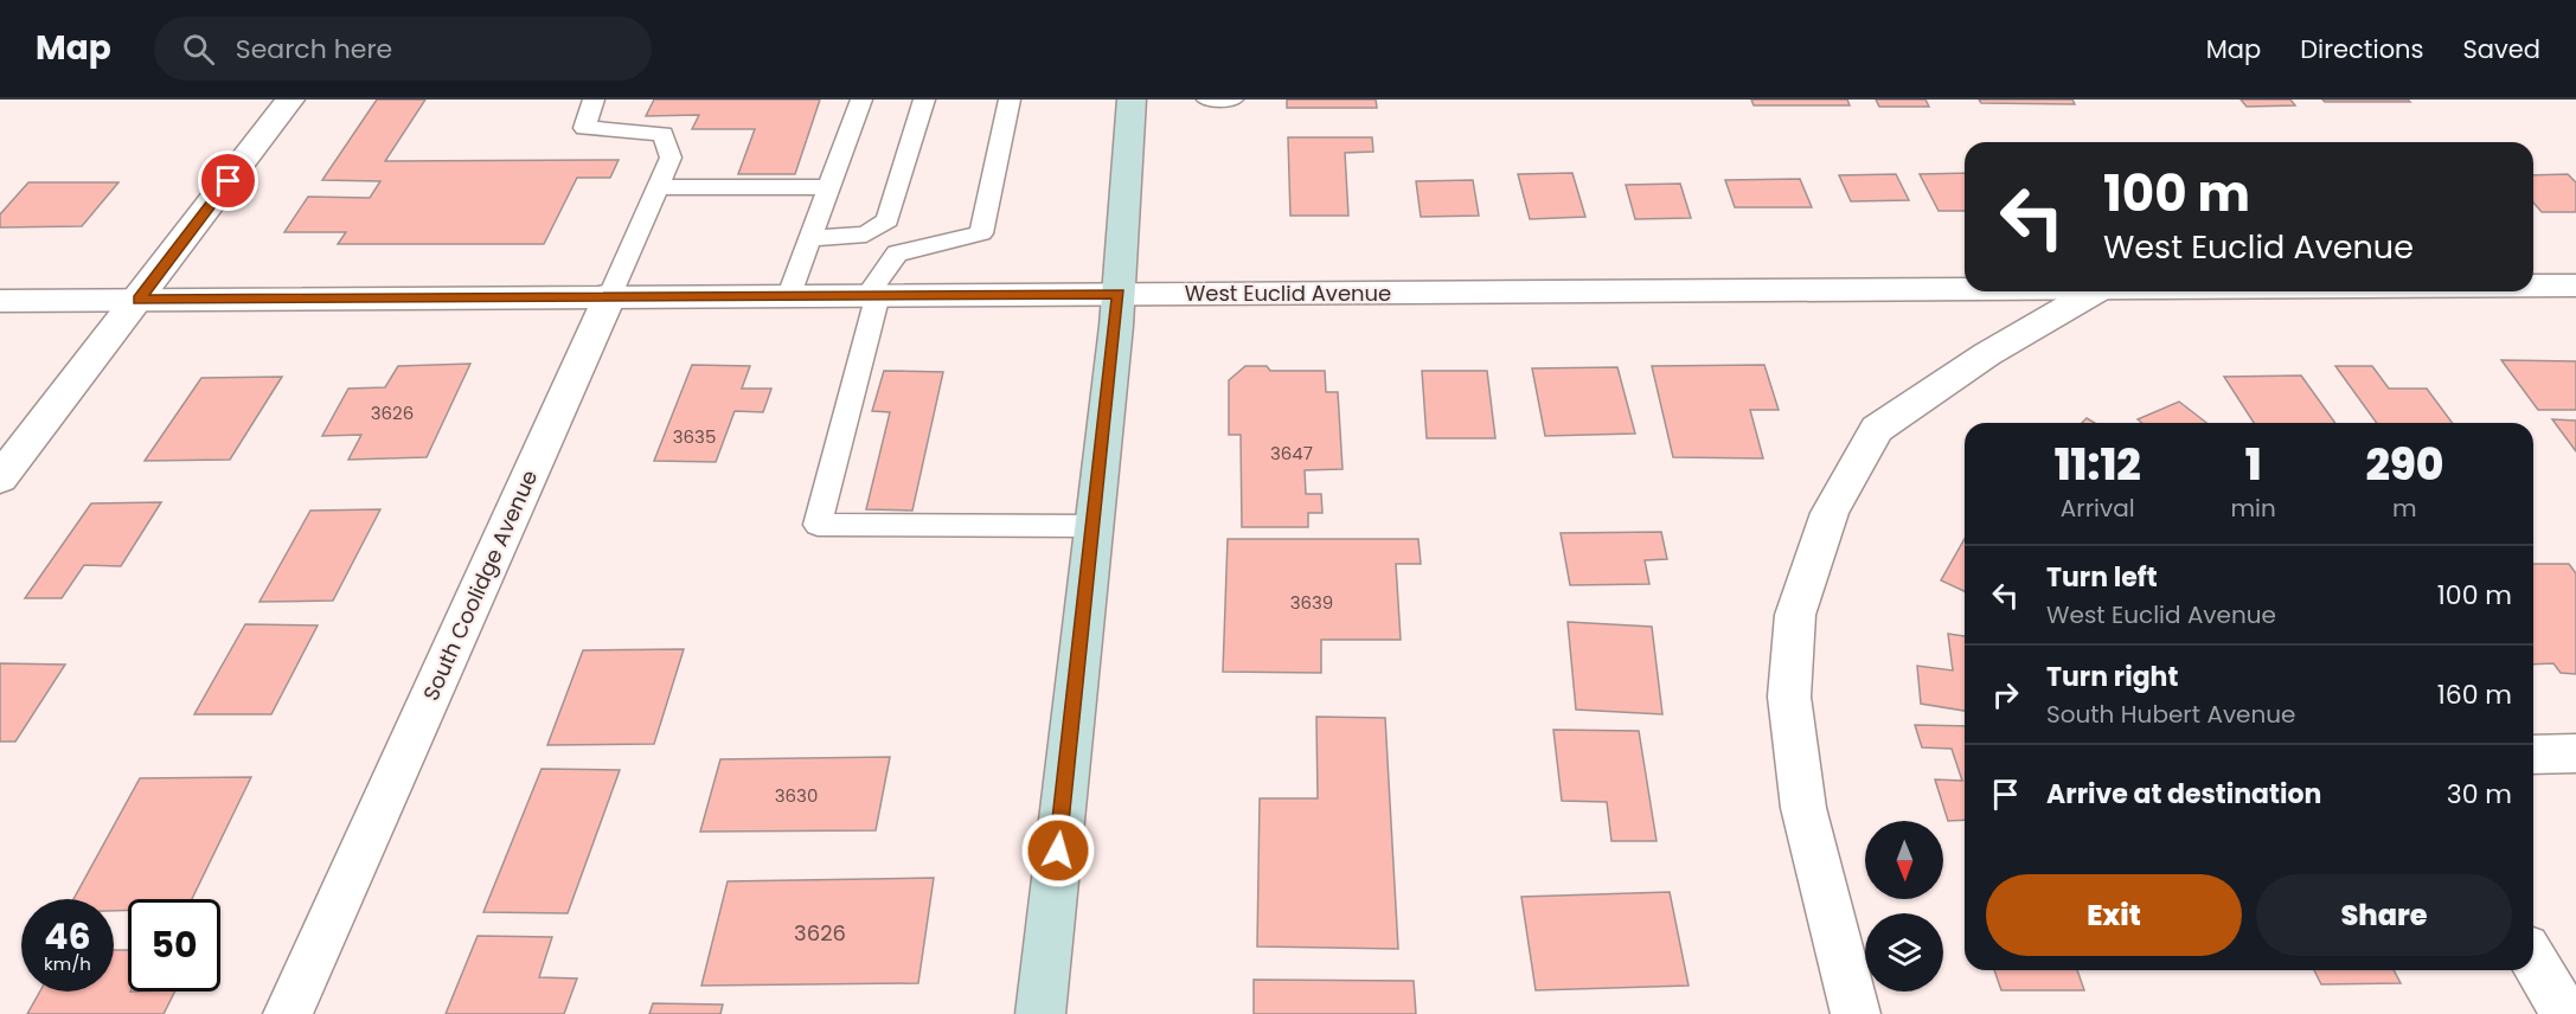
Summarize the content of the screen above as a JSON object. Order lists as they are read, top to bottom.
{
  "streets": {
    "street": ["West Euclid Avenue", "South Coolidge Avenue"]
  },
  "crossings": [
    ["West Euclid Avenue", "South Coolidge Avenue"]
  ],
  "house_numbers": [
    "3626",
    "3635",
    "3647",
    "3639",
    "3630",
    "3626"
  ],
  "north": "bottom",
  "page": {
    "header": "Map",
    "search": "Search here",
    "nav": ["Map", "Directions", "Saved"],
    "turn": ["100 m", "West Euclid Avenue"],
    "eta": [
      "11:12",
      "Arrival",
      "1",
      "min",
      "290",
      "m"
    ],
    "list": [
      {
        "name": "Turn left",
        "note": "West Euclid Avenue",
        "value": "100 m"
      },
      {
        "name": "Turn right",
        "note": "South Hubert Avenue",
        "value": "160 m"
      },
      {
        "name": "Arrive at destination",
        "value": "30 m"
      }
    ],
    "buttons": ["Exit", "Share"],
    "speed": "46 km/h",
    "limit": "50"
  }
}
